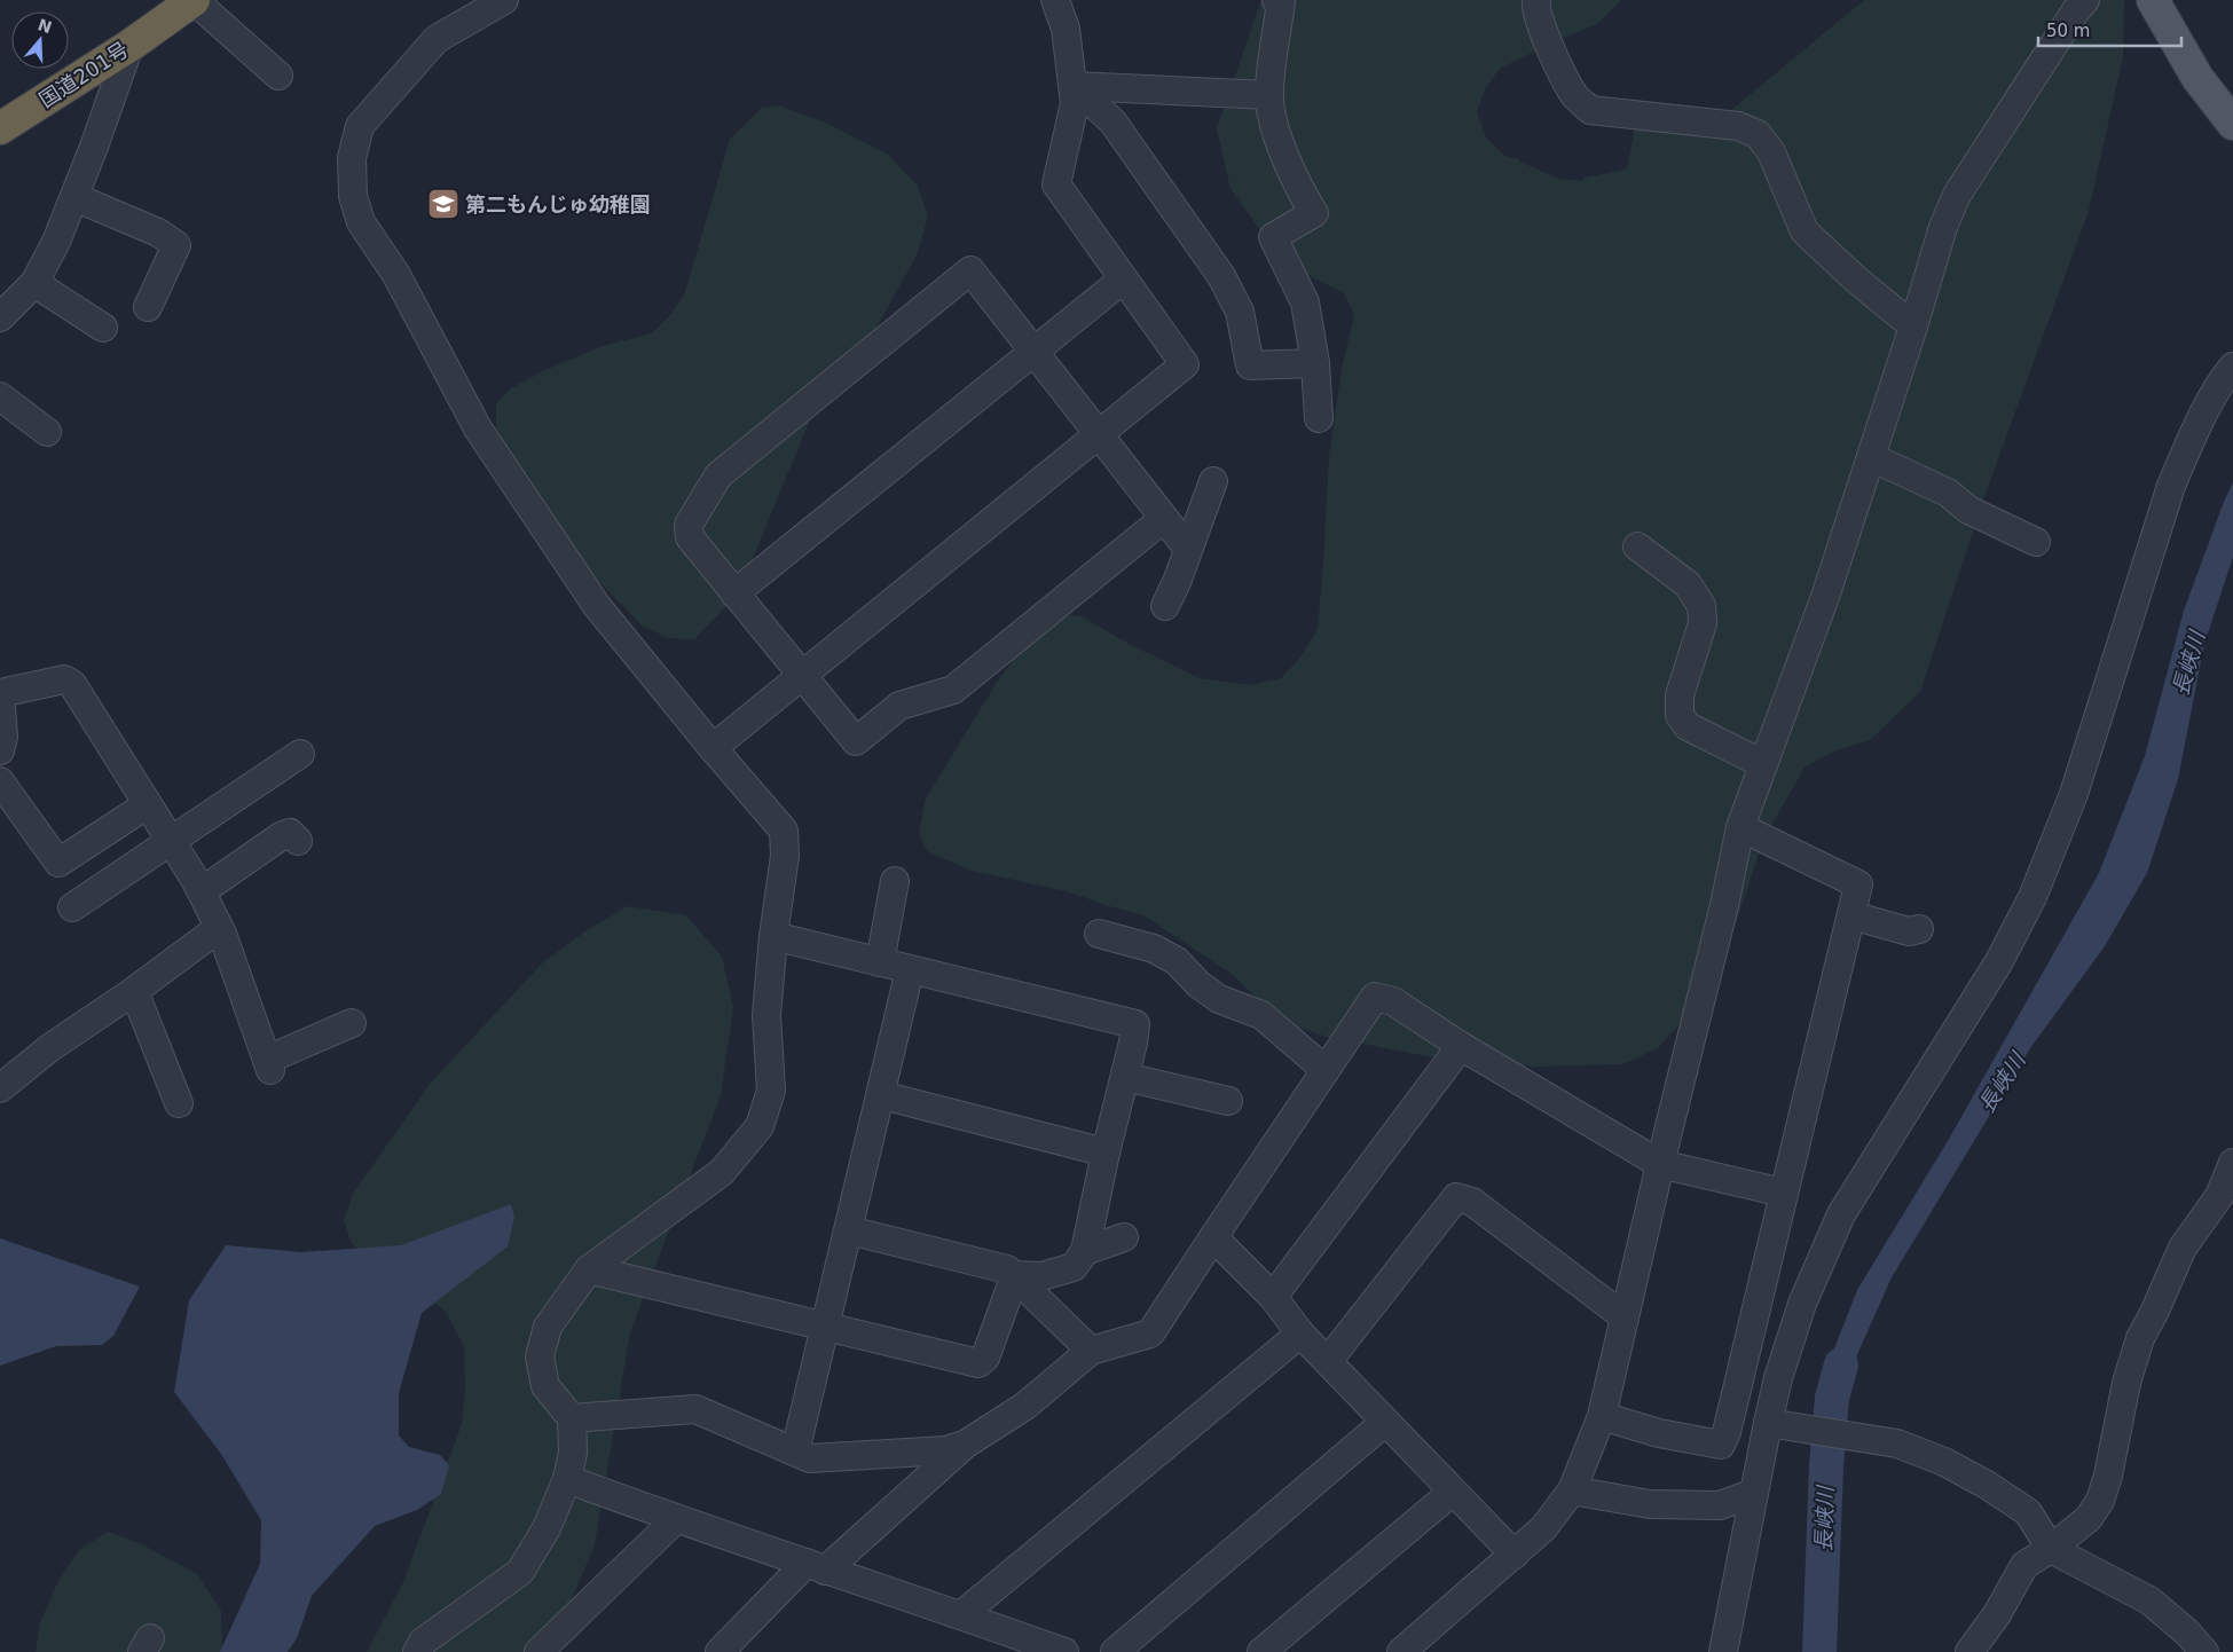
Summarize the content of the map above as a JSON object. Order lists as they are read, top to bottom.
{
  "streets": {
    "highway": ["国道201号"]
  },
  "water": ["長峡川"],
  "places": {
    "school or university": ["第二もんじゅ幼稚園"]
  },
  "scale_bar": "50 m",
  "north": "top"
}
